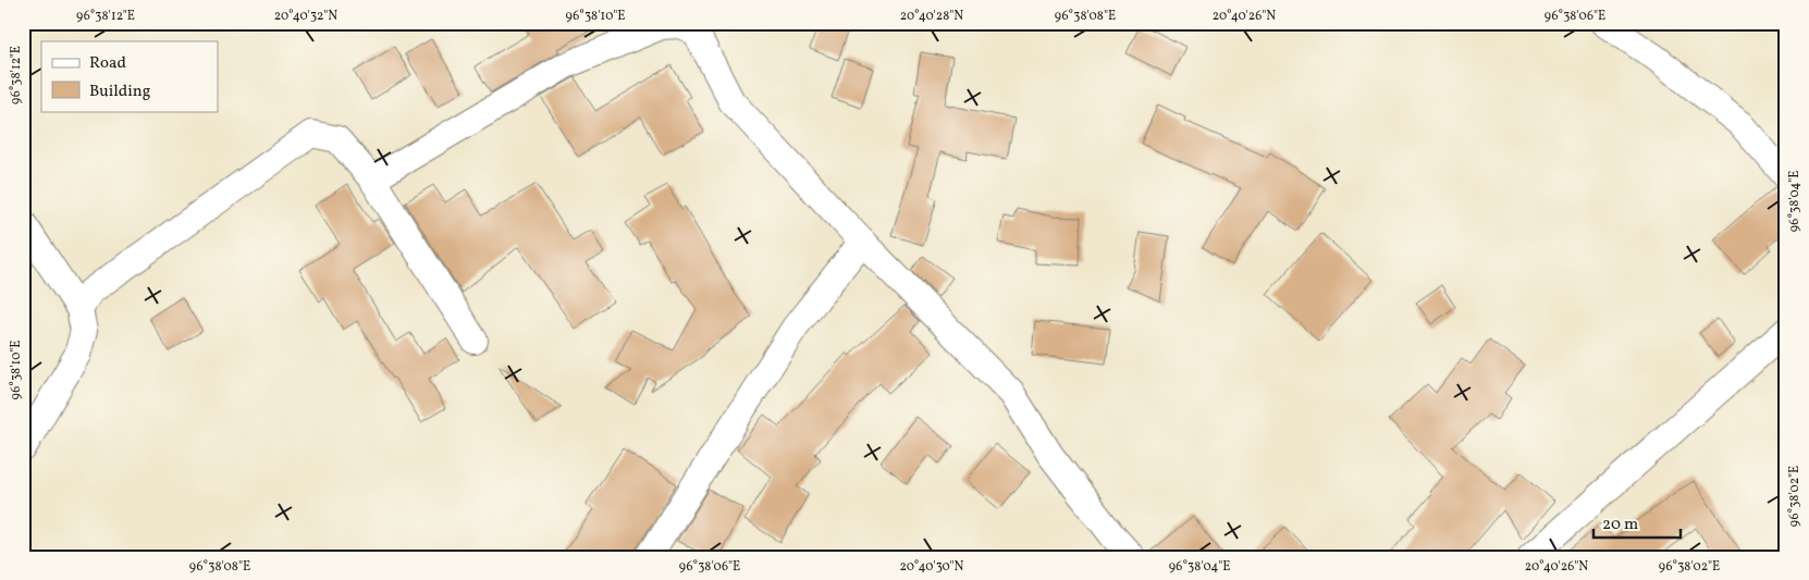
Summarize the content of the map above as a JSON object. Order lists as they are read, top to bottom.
{
  "legend": ["Road", "Building"],
  "scale_bar": "20 m",
  "coordinates": [
    "96°38'12\"E",
    "20°40'32\"N",
    "96°38'10\"E",
    "20°40'28\"N",
    "96°38'08\"E",
    "20°40'26\"N",
    "96°38'06\"E",
    "96°38'04\"E",
    "96°38'02\"E",
    "20°40'30\"N"
  ]
}
